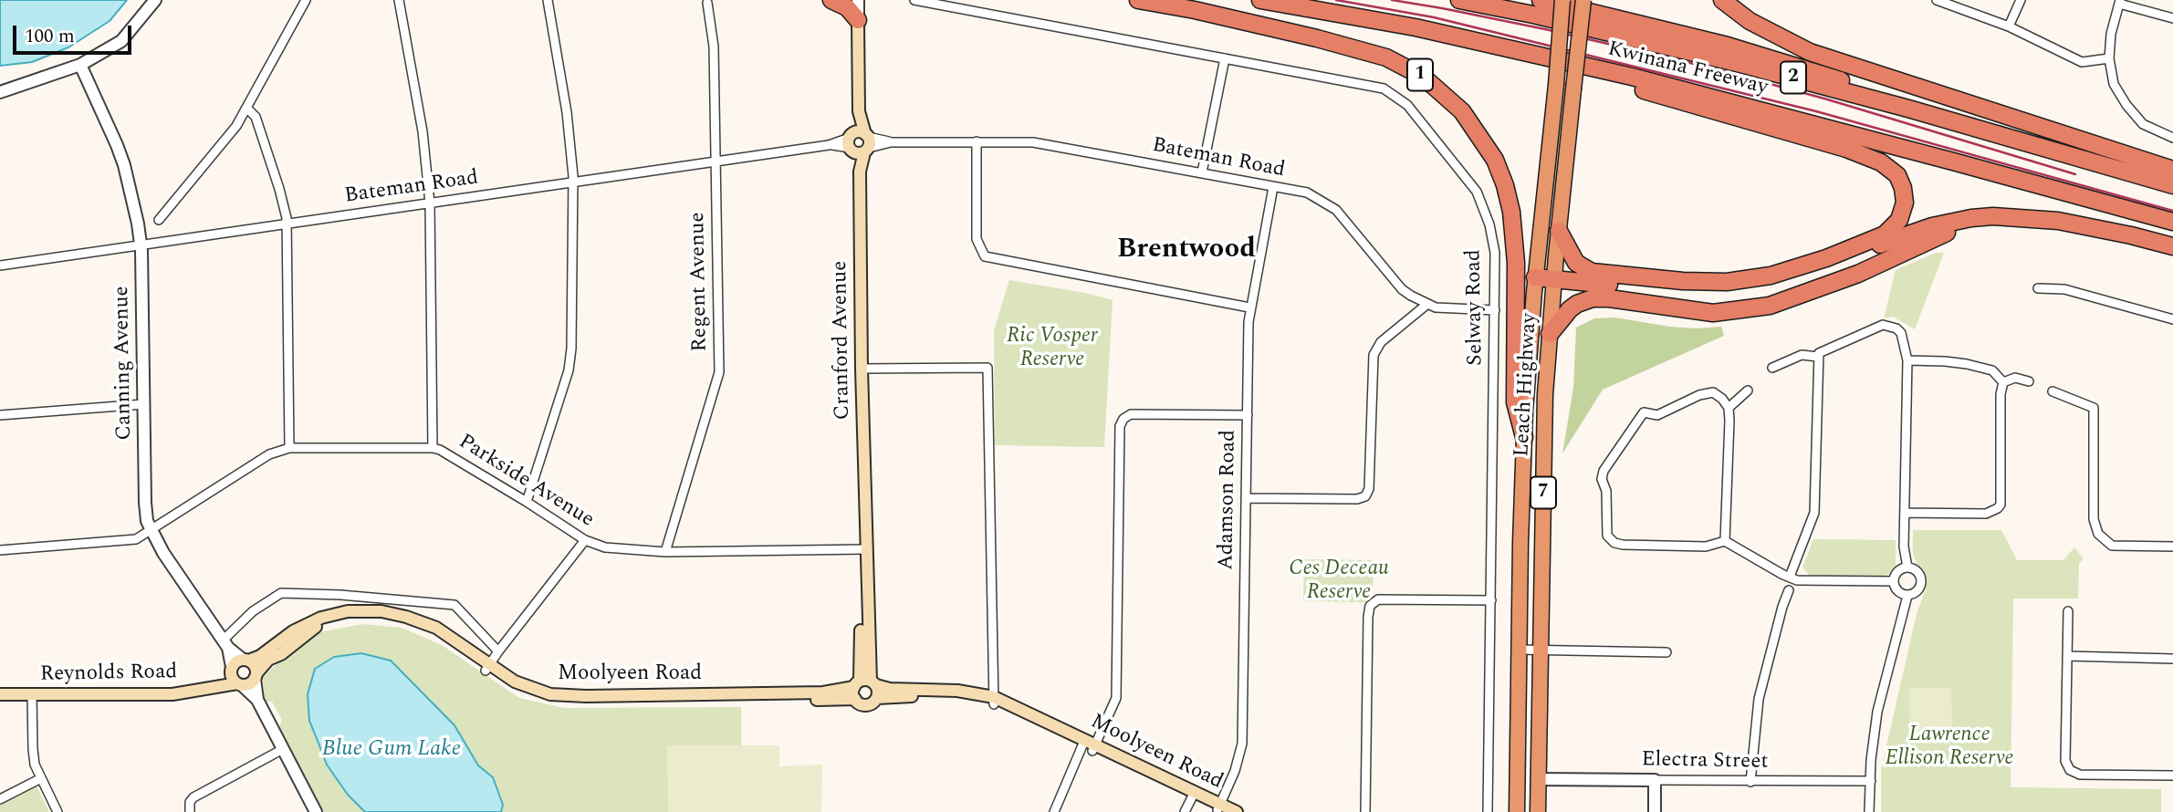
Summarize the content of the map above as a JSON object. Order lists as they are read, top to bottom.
{
  "streets": {
    "highway": [
      "Kwinana Freeway",
      "1",
      "2",
      "Leach Highway",
      "7"
    ],
    "main road": [
      "Cranford Avenue",
      "Canning Avenue",
      "Reynolds Road",
      "Moolyeen Road"
    ],
    "street": [
      "Bateman Road",
      "Regent Avenue",
      "Selway Road",
      "Parkside Avenue",
      "Adamson Road",
      "Electra Street"
    ]
  },
  "crossings": [
    ["1", "Leach Highway"],
    ["Bateman Road", "Regent Avenue"],
    ["Bateman Road", "Selway Road"],
    ["Bateman Road", "Cranford Avenue"],
    ["Bateman Road", "Canning Avenue"],
    ["Bateman Road", "Adamson Road"],
    ["Regent Avenue", "Parkside Avenue"],
    ["Cranford Avenue", "Parkside Avenue"],
    ["Cranford Avenue", "Moolyeen Road"],
    ["Canning Avenue", "Parkside Avenue"],
    ["Canning Avenue", "Reynolds Road"],
    ["Canning Avenue", "Moolyeen Road"],
    ["Leach Highway", "Electra Street"],
    ["Adamson Road", "Moolyeen Road"],
    ["Reynolds Road", "Moolyeen Road"]
  ],
  "districts": ["Brentwood"],
  "water": ["Blue Gum Lake"],
  "parks": ["Ric Vosper Reserve", "Ces Deceau Reserve", "Lawrence Ellison Reserve"],
  "scale_bar": "100 m"
}
